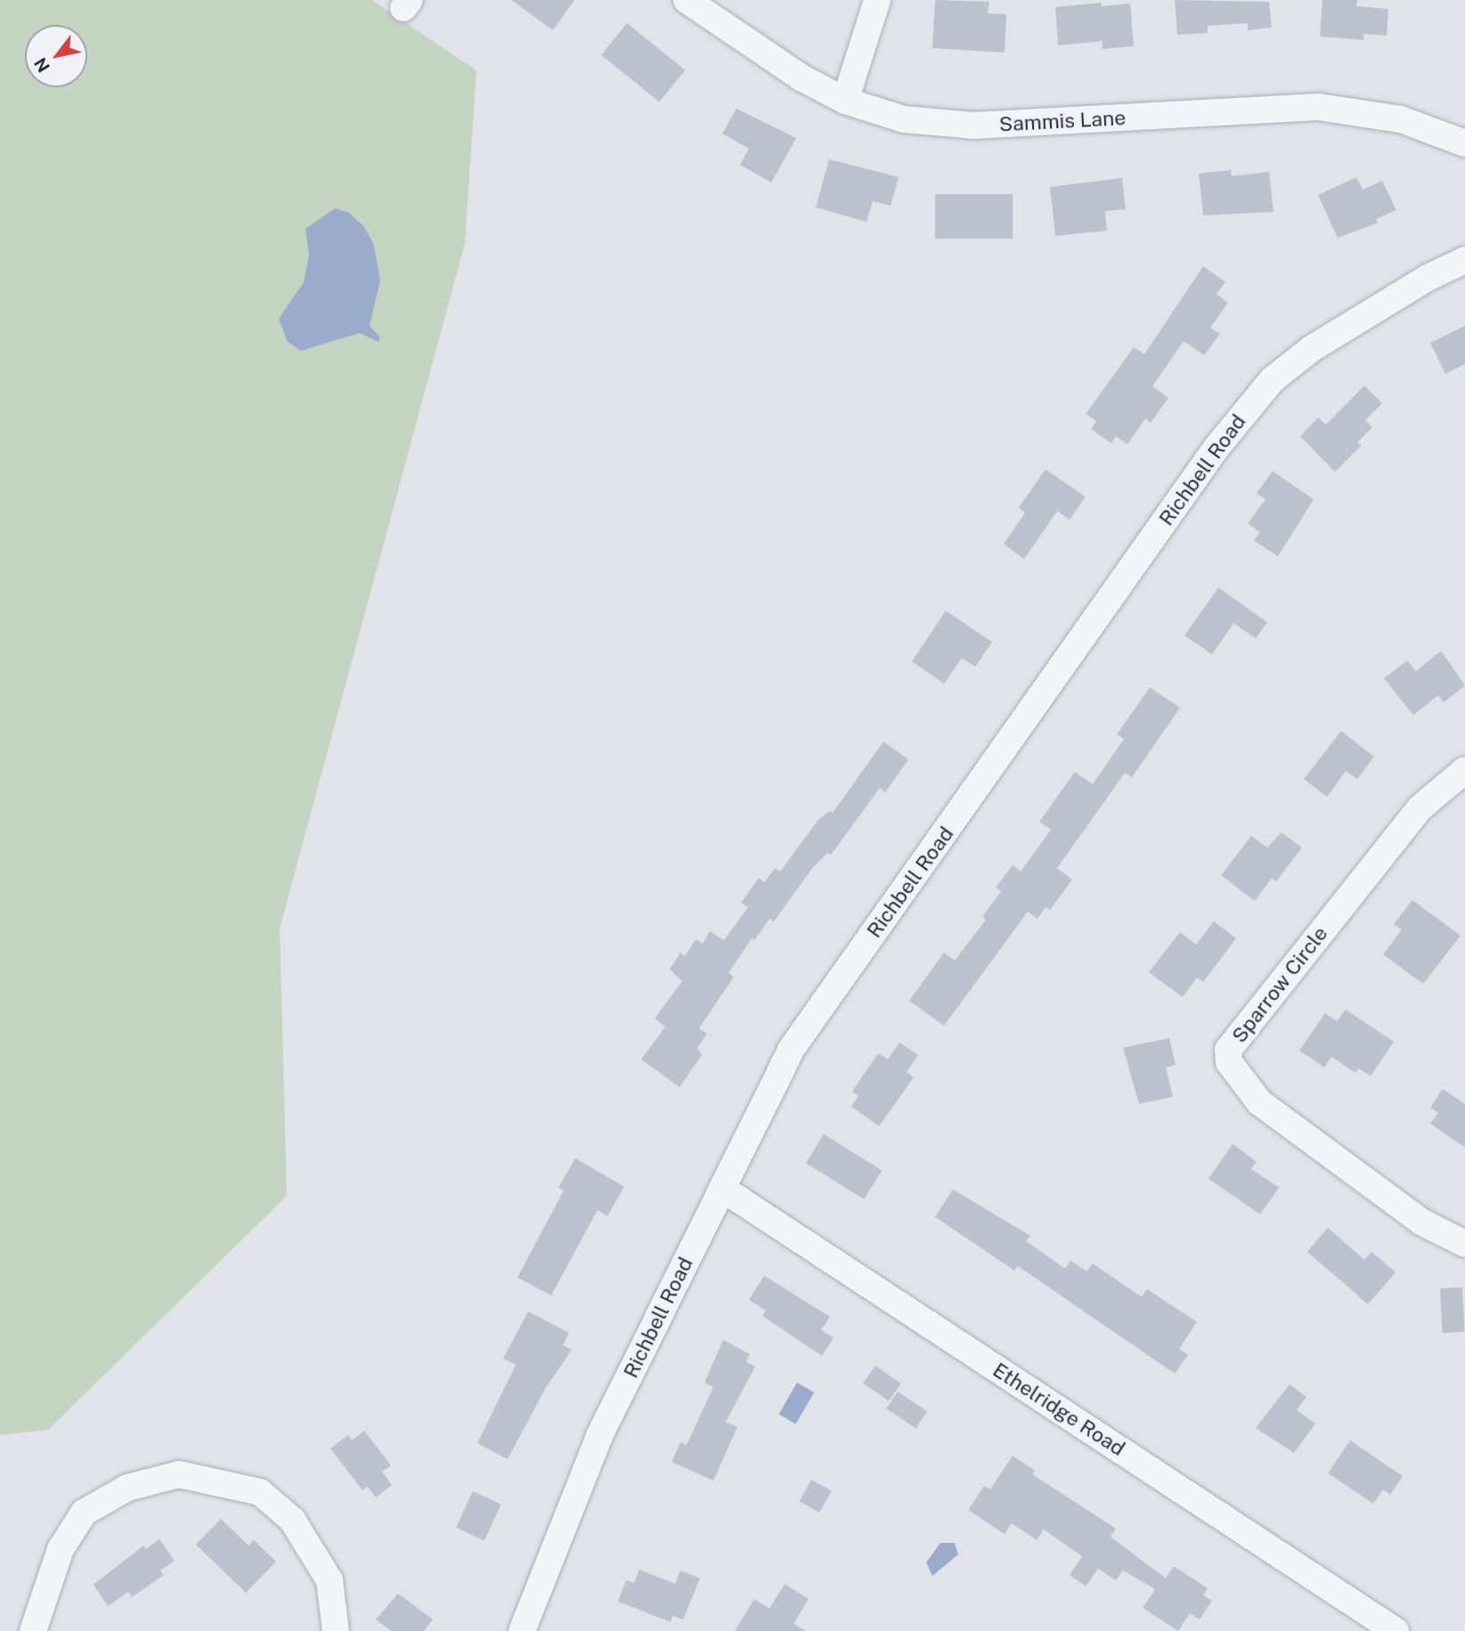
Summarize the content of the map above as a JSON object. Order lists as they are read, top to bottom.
{
  "streets": {
    "street": [
      "Sammis Lane",
      "Richbell Road",
      "Sparrow Circle",
      "Ethelridge Road"
    ]
  },
  "crossings": [
    ["Richbell Road", "Ethelridge Road"]
  ],
  "north": "bottom left"
}
